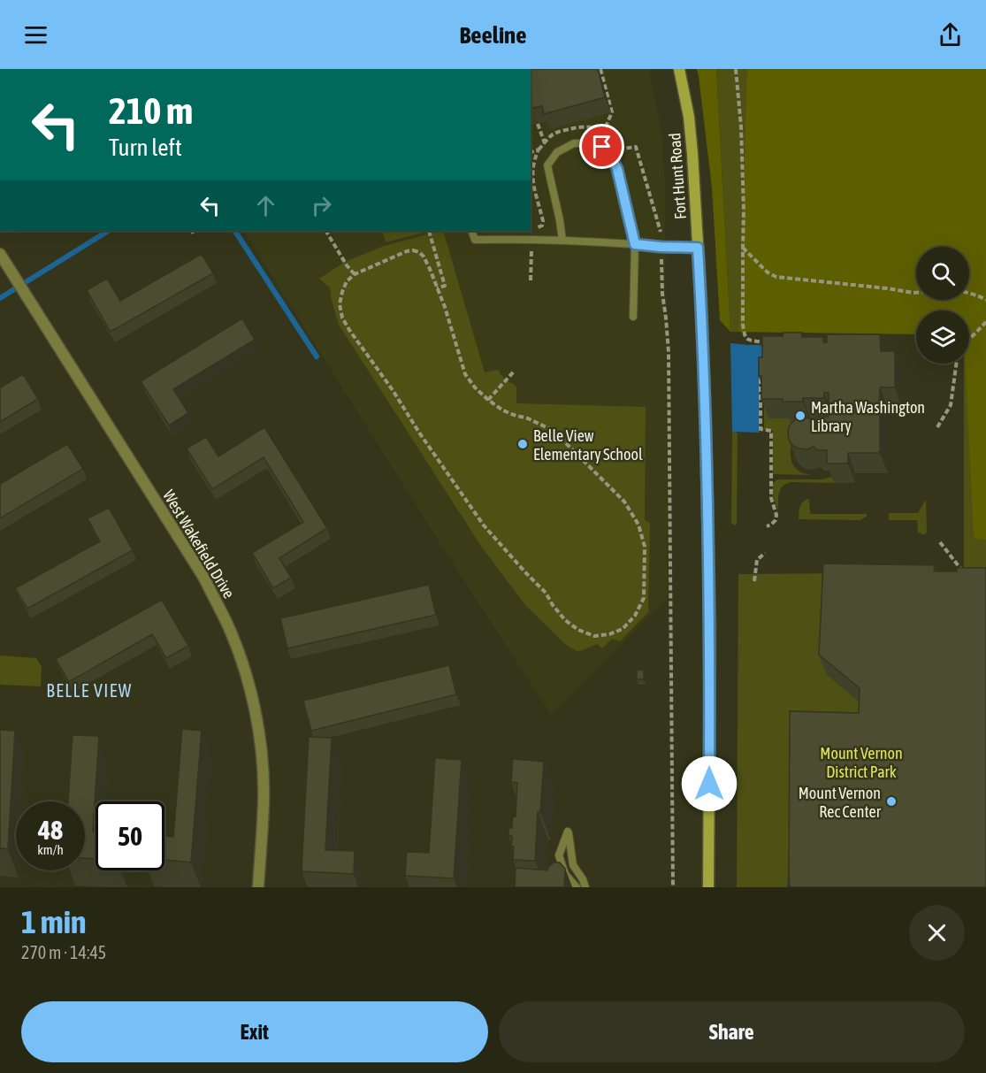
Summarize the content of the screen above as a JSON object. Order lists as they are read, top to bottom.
{
  "streets": {
    "main road": ["Fort Hunt Road"],
    "street": ["West Wakefield Drive"]
  },
  "districts": ["BELLE VIEW"],
  "parks": ["Mount Vernon District Park"],
  "places": ["Martha Washington Library", "Belle View Elementary School", "Mount Vernon Rec Center"],
  "page": {
    "header": "Beeline",
    "turn": ["210 m", "Turn left"],
    "speed": "48 km/h",
    "limit": "50",
    "heading": ["1 min", "270 m · 14:45"],
    "buttons": ["Exit", "Share"]
  }
}
